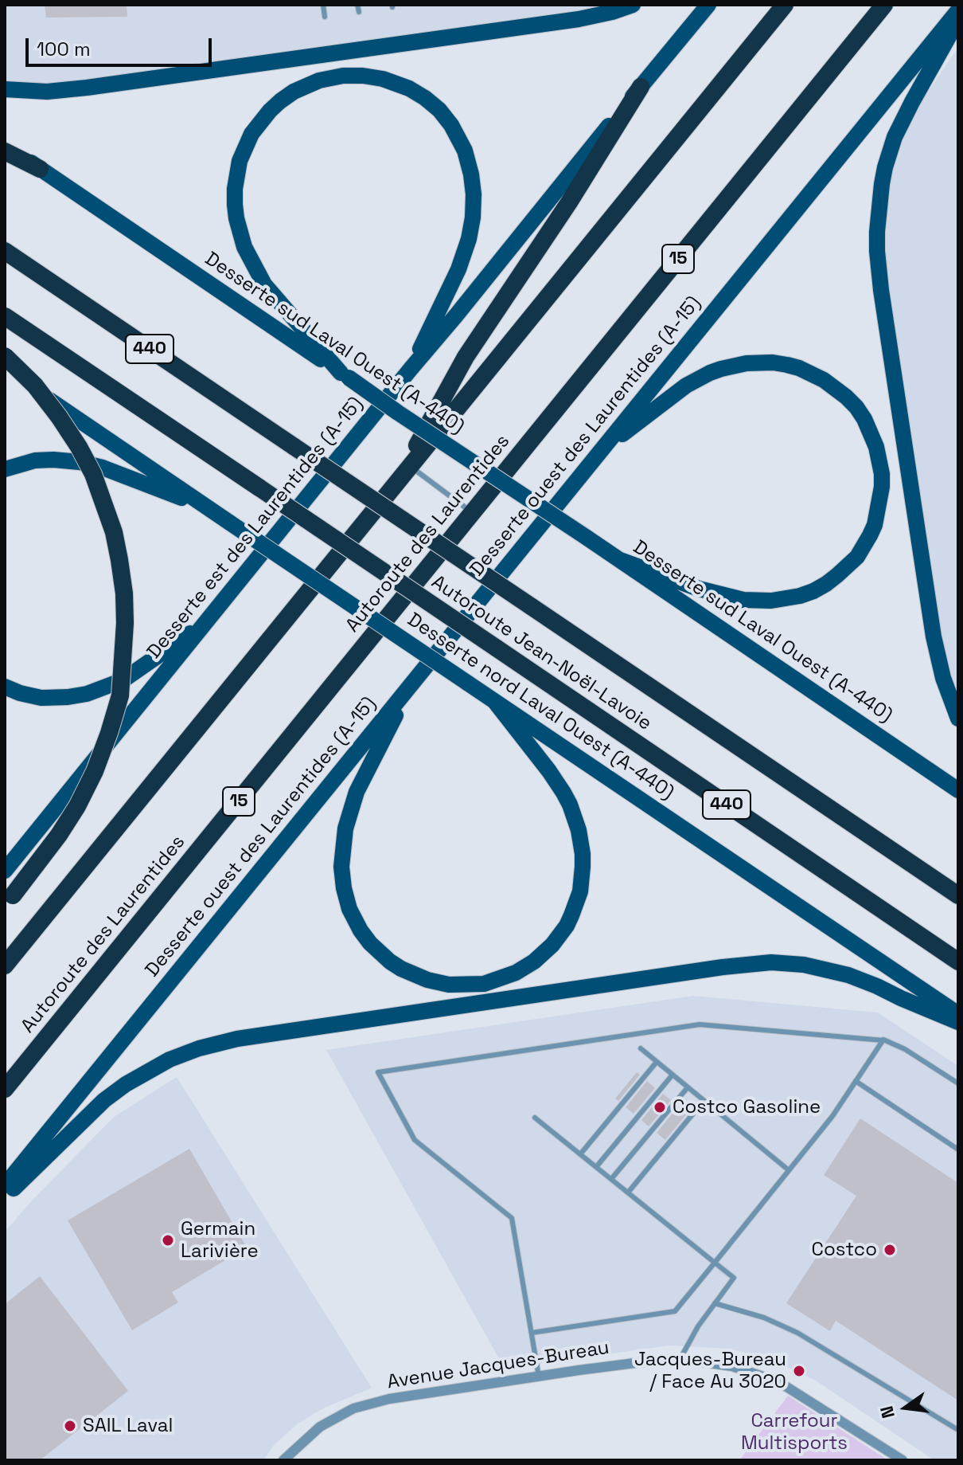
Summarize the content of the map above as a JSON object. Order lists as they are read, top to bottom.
{
  "streets": {
    "highway": [
      "15",
      "440",
      "Autoroute des Laurentides",
      "Autoroute Jean-Noël-Lavoie"
    ],
    "main road": [
      "Desserte sud Laval Ouest (A-440)",
      "Desserte ouest des Laurentides (A-15)",
      "Desserte est des Laurentides (A-15)",
      "Desserte nord Laval Ouest (A-440)"
    ],
    "street": ["Avenue Jacques-Bureau"]
  },
  "parks": ["Carrefour Multisports"],
  "places": [
    "Costco Gasoline",
    "Germain Larivière",
    "Costco",
    "Jacques-Bureau / Face Au 3020",
    "SAIL Laval"
  ],
  "scale_bar": "100 m",
  "north": "left"
}
